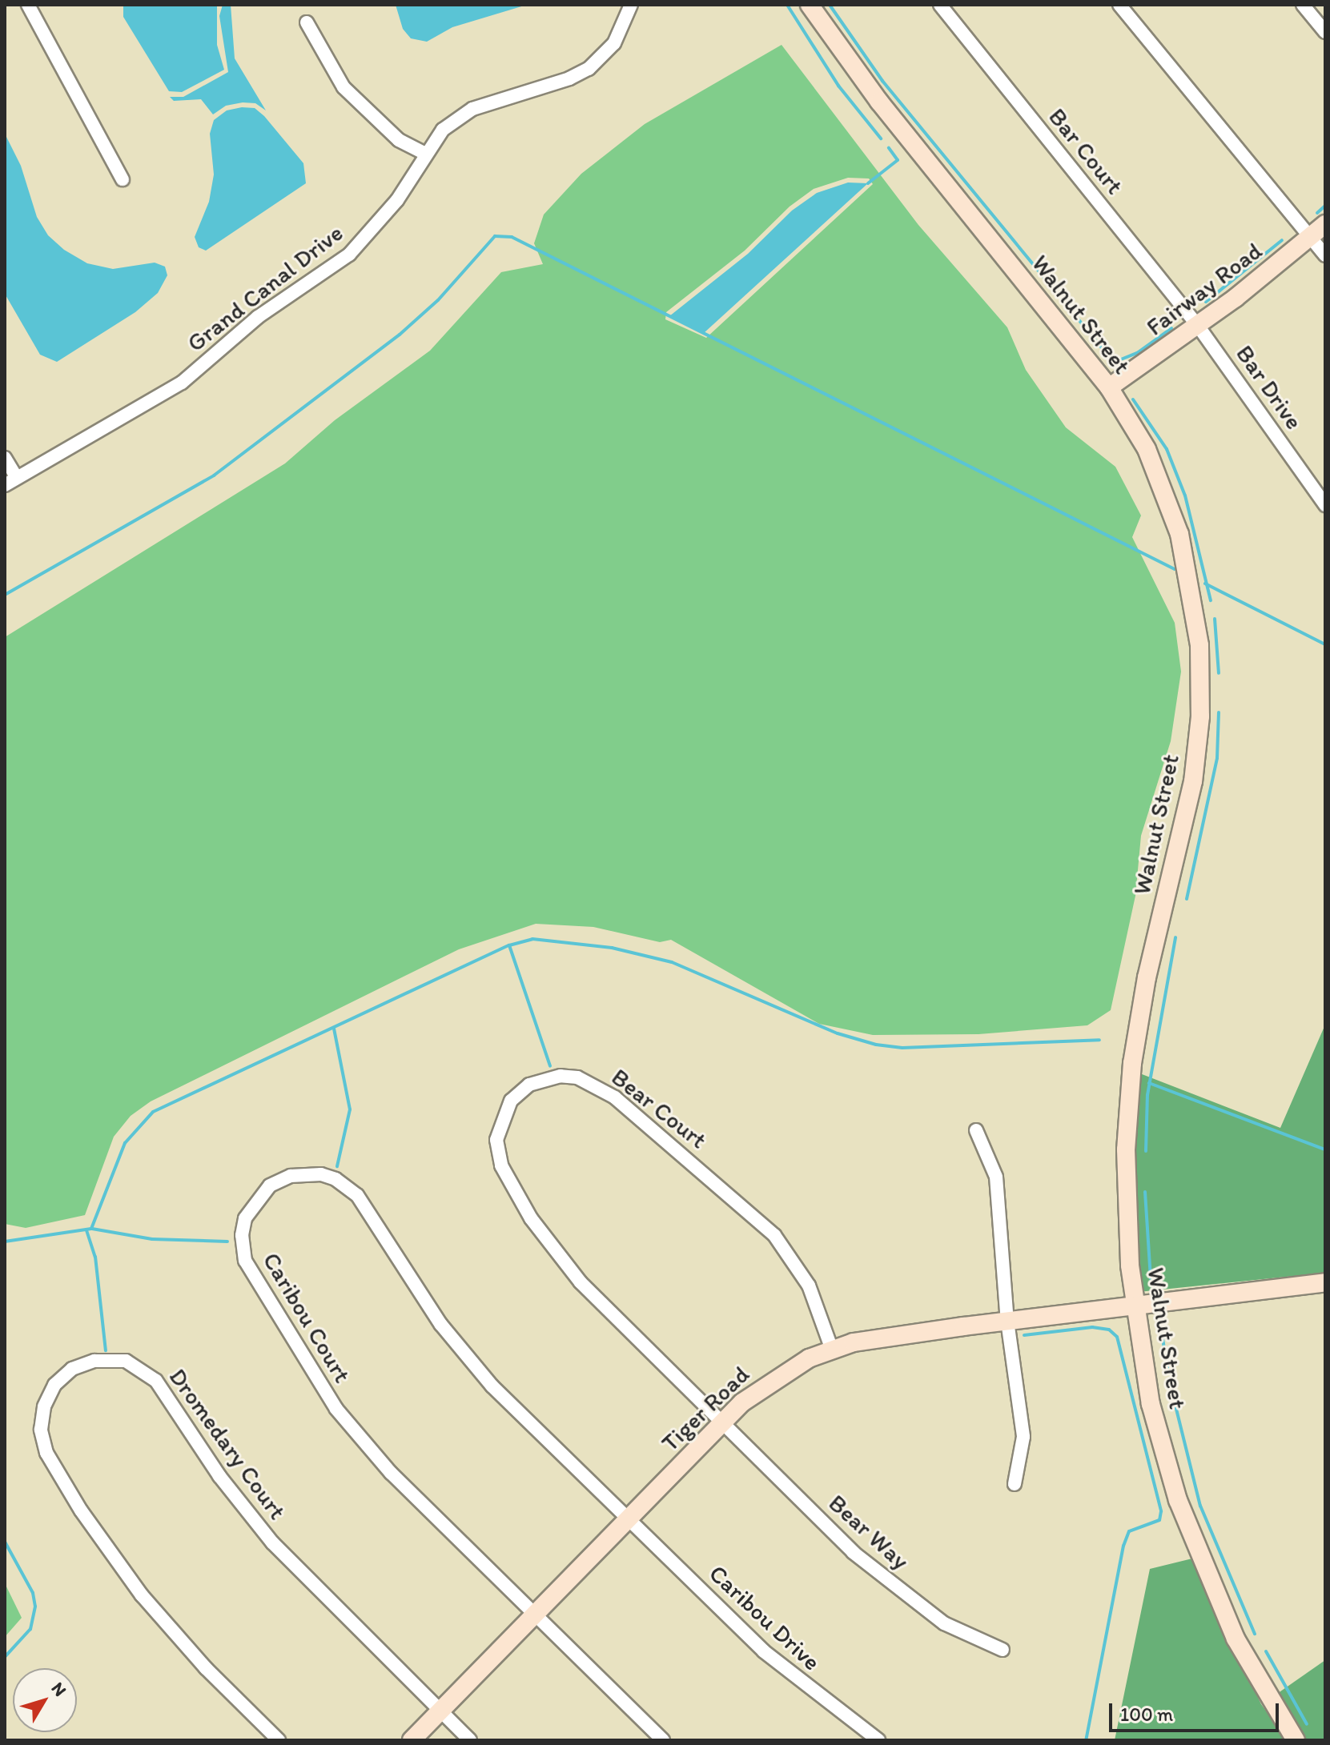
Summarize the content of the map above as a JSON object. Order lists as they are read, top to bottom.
{
  "streets": {
    "street": [
      "Bar Court",
      "Grand Canal Drive",
      "Fairway Road",
      "Walnut Street",
      "Bar Drive",
      "Bear Court",
      "Caribou Court",
      "Tiger Road",
      "Dromedary Court",
      "Bear Way",
      "Caribou Drive"
    ]
  },
  "crossings": [
    ["Bar Court", "Fairway Road"],
    ["Bar Court", "Bar Drive"],
    ["Fairway Road", "Walnut Street"],
    ["Fairway Road", "Bar Drive"],
    ["Walnut Street", "Tiger Road"],
    ["Bear Court", "Tiger Road"],
    ["Bear Court", "Bear Way"],
    ["Caribou Court", "Tiger Road"],
    ["Caribou Court", "Caribou Drive"],
    ["Tiger Road", "Dromedary Court"],
    ["Tiger Road", "Bear Way"],
    ["Tiger Road", "Caribou Drive"]
  ],
  "scale_bar": "100 m",
  "north": "top right"
}
